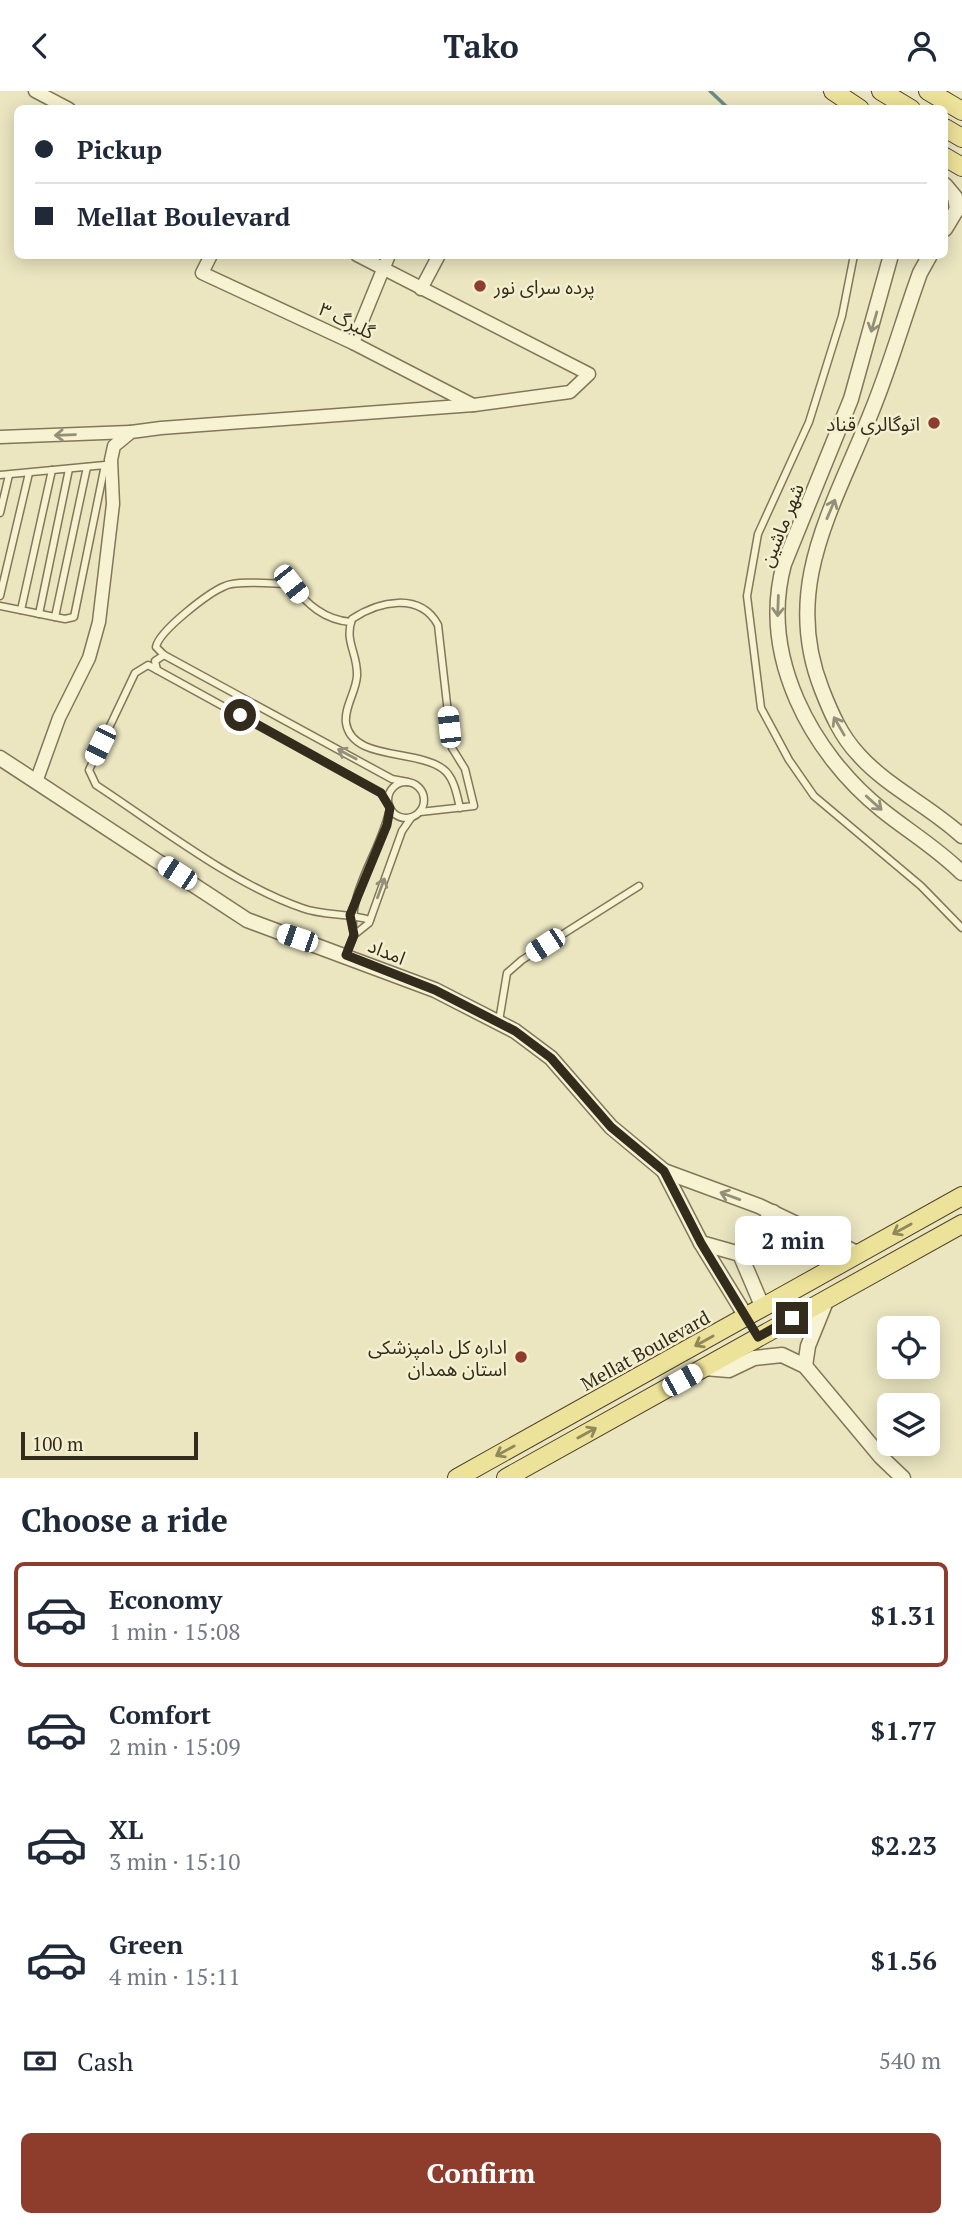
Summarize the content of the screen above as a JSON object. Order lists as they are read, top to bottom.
{
  "streets": {
    "main road": ["Mellat Boulevard"],
    "street": ["گلبرگ ۳", "شهر ماشین", "امداد"]
  },
  "places": ["پرده سرای نور", "اتوگالری قناد", "اداره کل دامپزشکی استان همدان"],
  "scale_bar": "100 m",
  "page": {
    "header": "Tako",
    "banner": ["Pickup", "Mellat Boulevard"],
    "bubble": "2 min",
    "scale": "100 m",
    "heading": "Choose a ride",
    "list": [
      {
        "name": "Economy",
        "note": "1 min · 15:08",
        "value": "$1.31"
      },
      {
        "name": "Comfort",
        "note": "2 min · 15:09",
        "value": "$1.77"
      },
      {
        "name": "XL",
        "note": "3 min · 15:10",
        "value": "$2.23"
      },
      {
        "name": "Green",
        "note": "4 min · 15:11",
        "value": "$1.56"
      }
    ],
    "pay": ["Cash", "540 m"],
    "buttons": "Confirm"
  }
}
